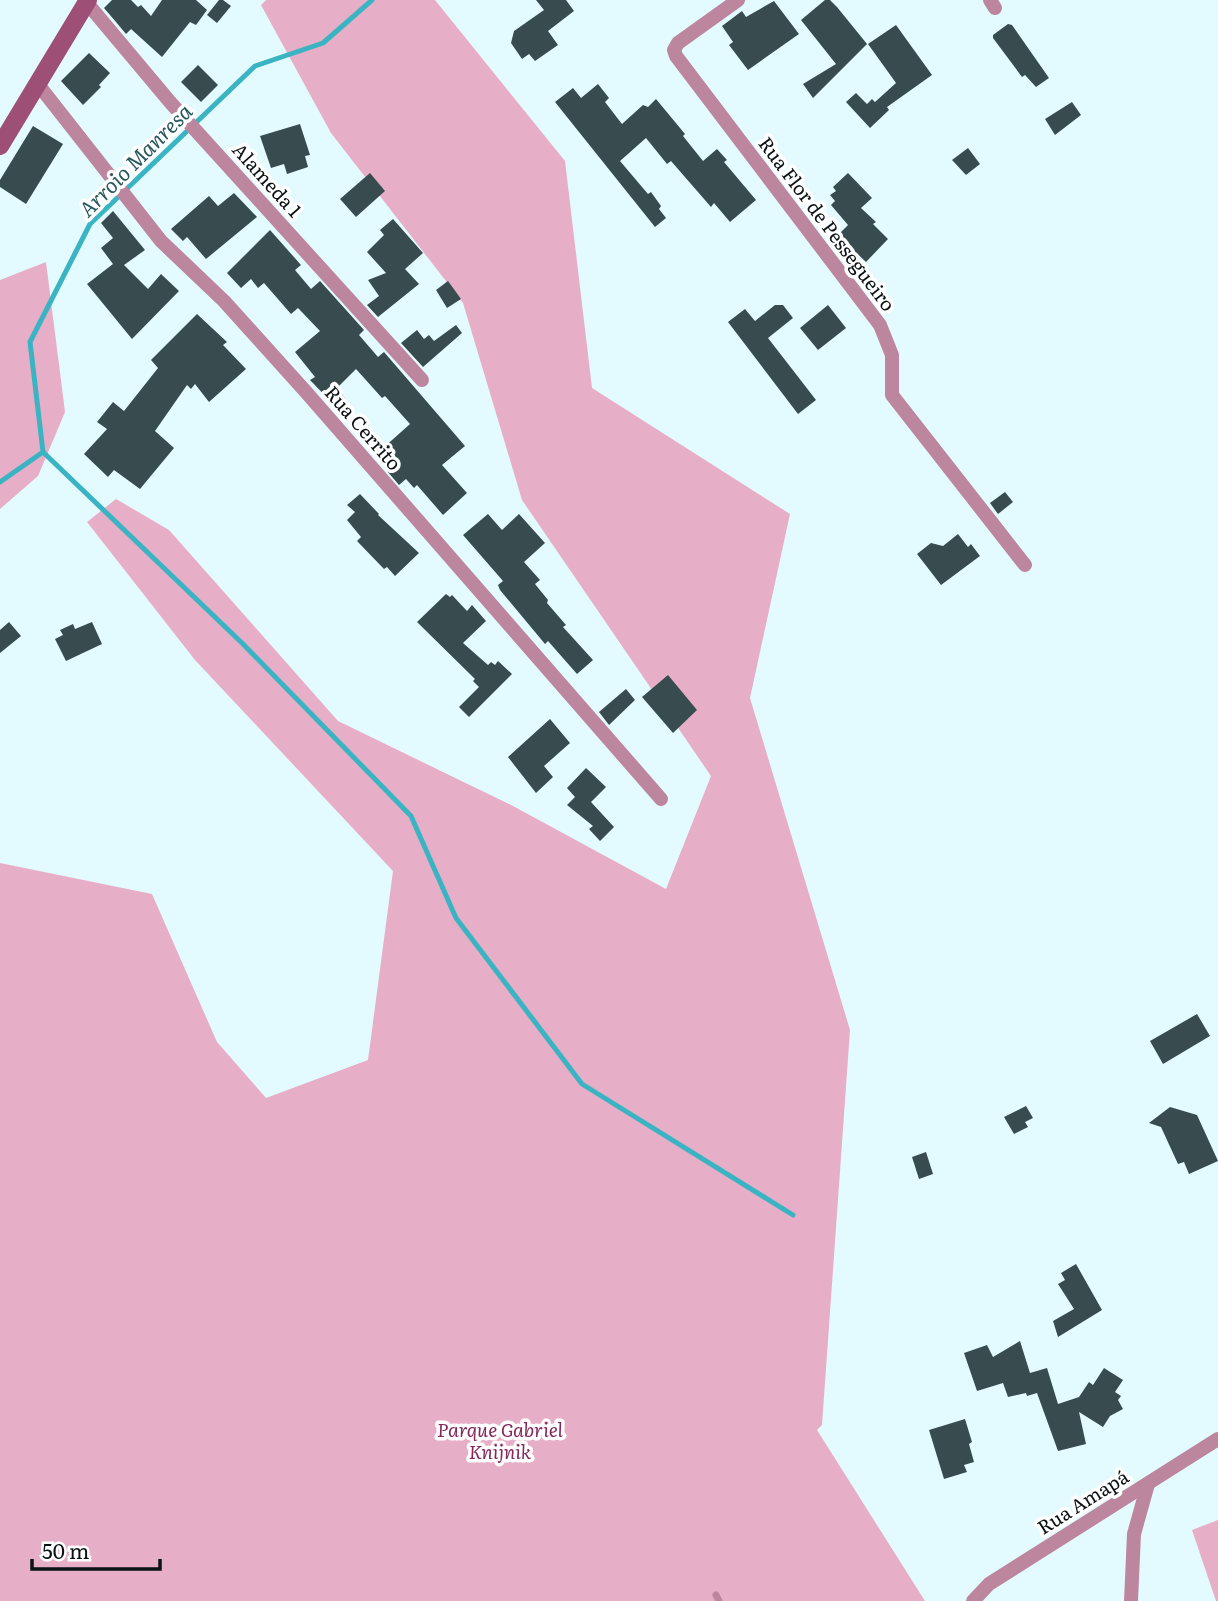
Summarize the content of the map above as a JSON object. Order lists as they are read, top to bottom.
{
  "streets": {
    "street": [
      "Alameda 1",
      "Rua Flor de Pessegueiro",
      "Rua Cerrito",
      "Rua Amapá"
    ]
  },
  "water": ["Arroio Manresa"],
  "parks": ["Parque Gabriel Knijnik"],
  "scale_bar": "50 m"
}
